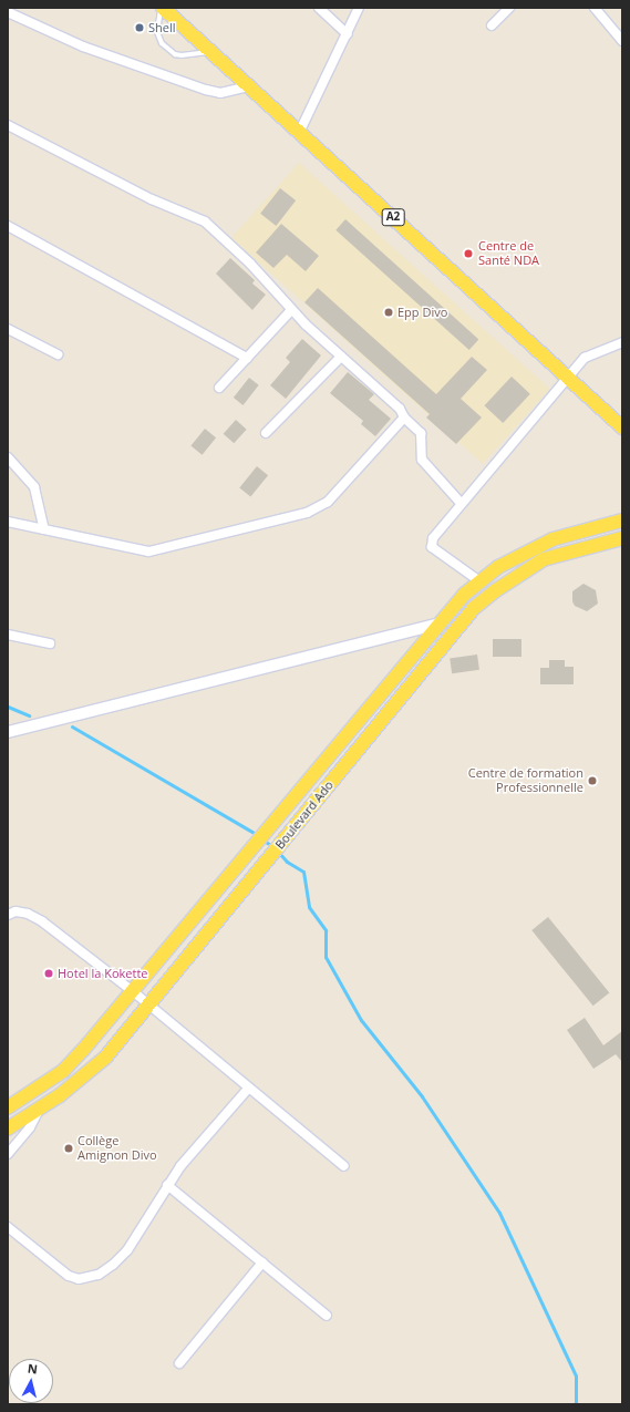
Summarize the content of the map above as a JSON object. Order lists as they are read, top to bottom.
{
  "streets": {
    "main road": ["A2", "Boulevard Ado"]
  },
  "places": [
    "Shell",
    "Centre de Santé NDA",
    "Epp Divo",
    "Centre de formation Professionnelle",
    "Hotel la Kokette",
    "Collège Amignon Divo"
  ],
  "north": "top"
}
